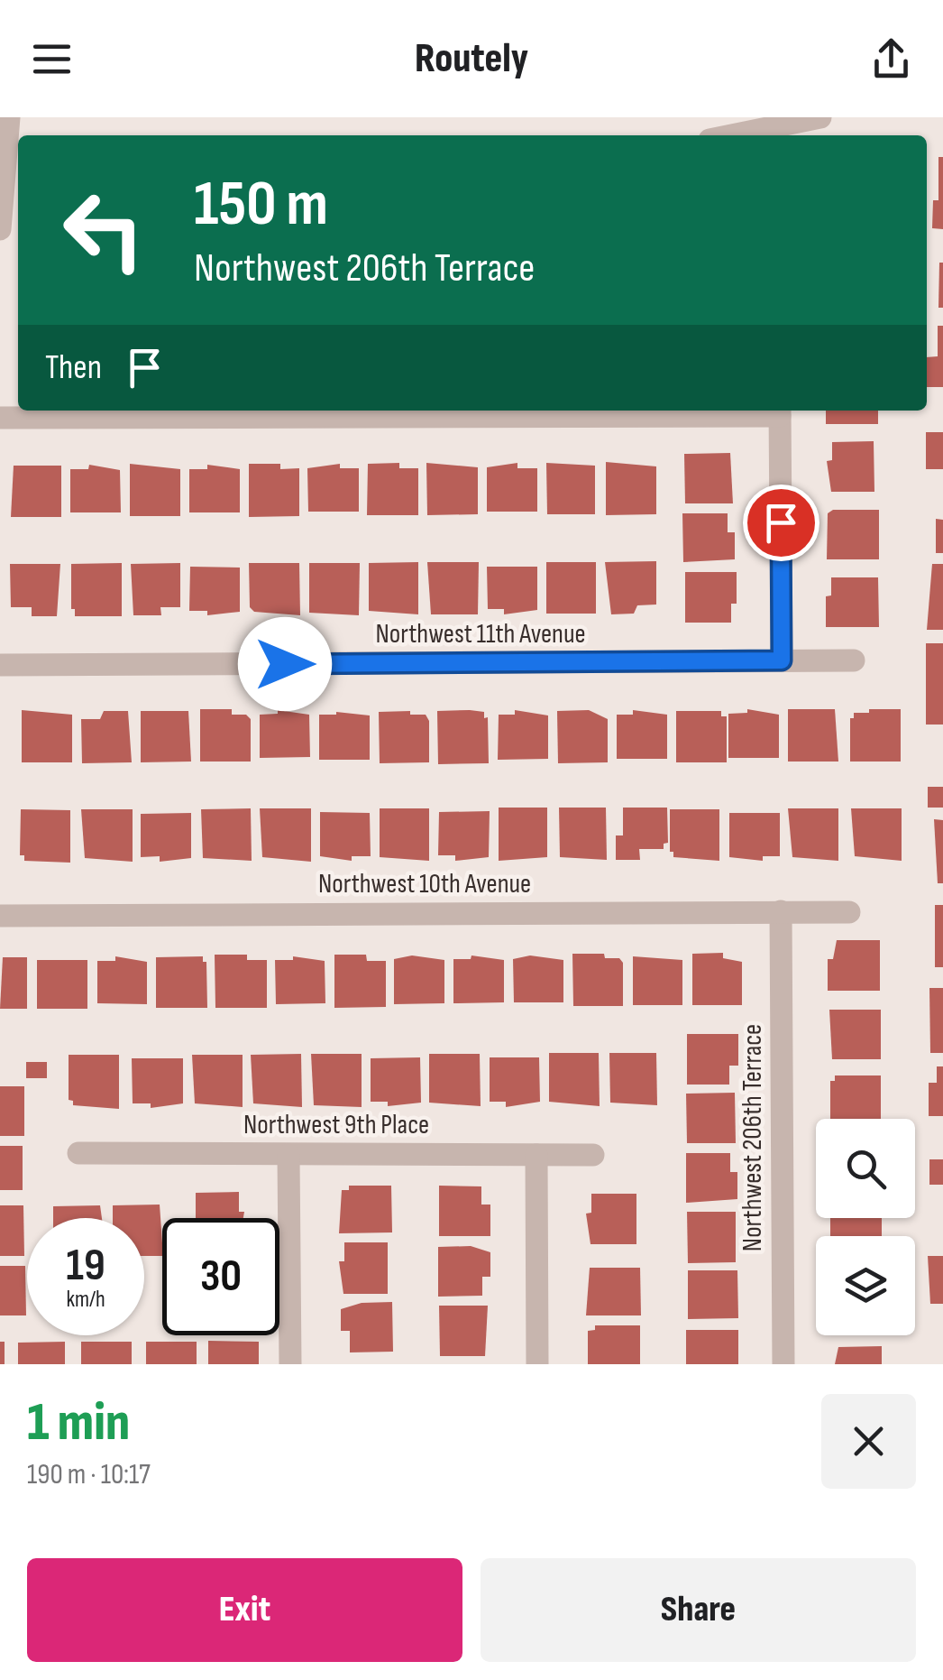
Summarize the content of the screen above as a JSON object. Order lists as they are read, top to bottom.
{
  "streets": {
    "street": [
      "Northwest 11th Avenue",
      "Northwest 10th Avenue",
      "Northwest 9th Place",
      "Northwest 206th Terrace"
    ]
  },
  "crossings": [
    ["Northwest 10th Avenue", "Northwest 206th Terrace"]
  ],
  "page": {
    "header": "Routely",
    "turn": ["150 m", "Northwest 206th Terrace"],
    "then": "Then",
    "speed": "19 km/h",
    "limit": "30",
    "heading": ["1 min", "190 m · 10:17"],
    "buttons": ["Exit", "Share"]
  }
}
